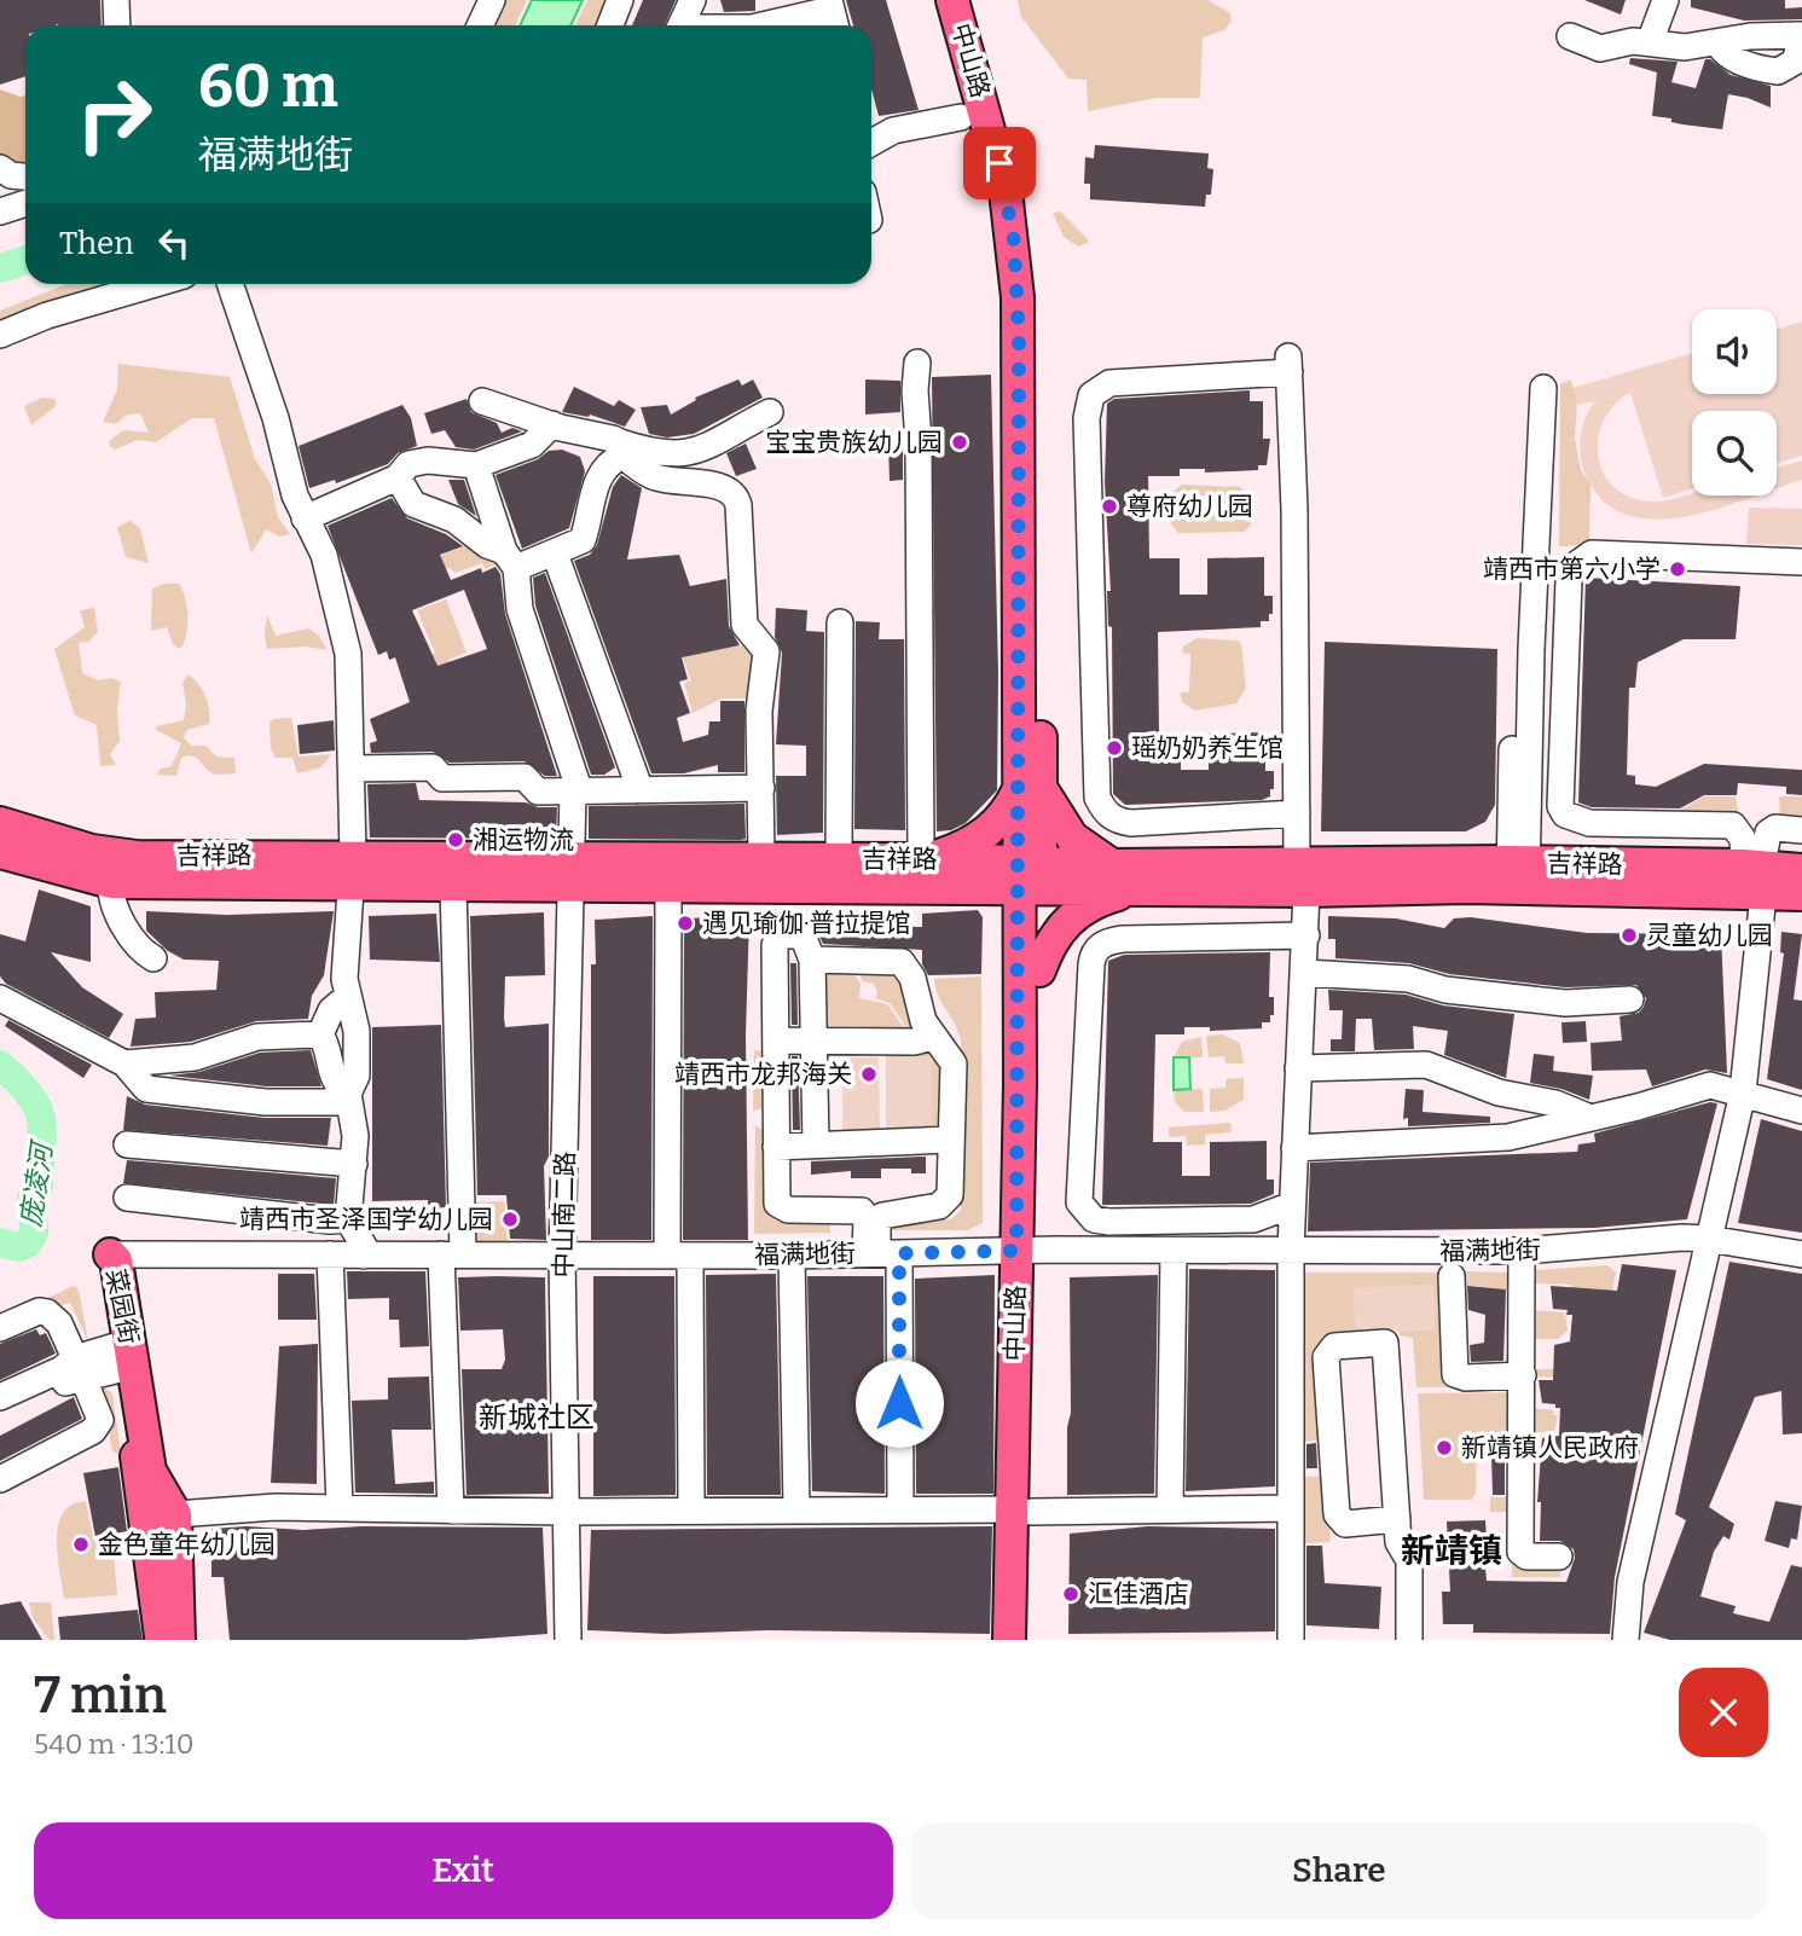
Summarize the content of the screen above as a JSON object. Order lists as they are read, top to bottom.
{
  "streets": {
    "main road": ["中山路", "吉祥路", "菜园街"],
    "street": ["中山南二路", "福满地街"]
  },
  "crossings": [
    ["中山路", "吉祥路"],
    ["中山路", "福满地街"],
    ["吉祥路", "中山南二路"],
    ["中山南二路", "福满地街"],
    ["福满地街", "菜园街"]
  ],
  "districts": ["新城社区", "新靖镇"],
  "water": ["庞凌河"],
  "places": [
    "宝宝贵族幼儿园",
    "尊府幼儿园",
    "靖西市第六小学",
    "瑶奶奶养生馆",
    "湘运物流",
    "遇见瑜伽·普拉提馆",
    "灵童幼儿园",
    "靖西市龙邦海关",
    "靖西市圣泽国学幼儿园",
    "新靖镇人民政府",
    "金色童年幼儿园",
    "汇佳酒店"
  ],
  "page": {
    "turn": ["60 m", "福满地街"],
    "then": "Then",
    "heading": ["7 min", "540 m · 13:10"],
    "buttons": ["Exit", "Share"]
  }
}
